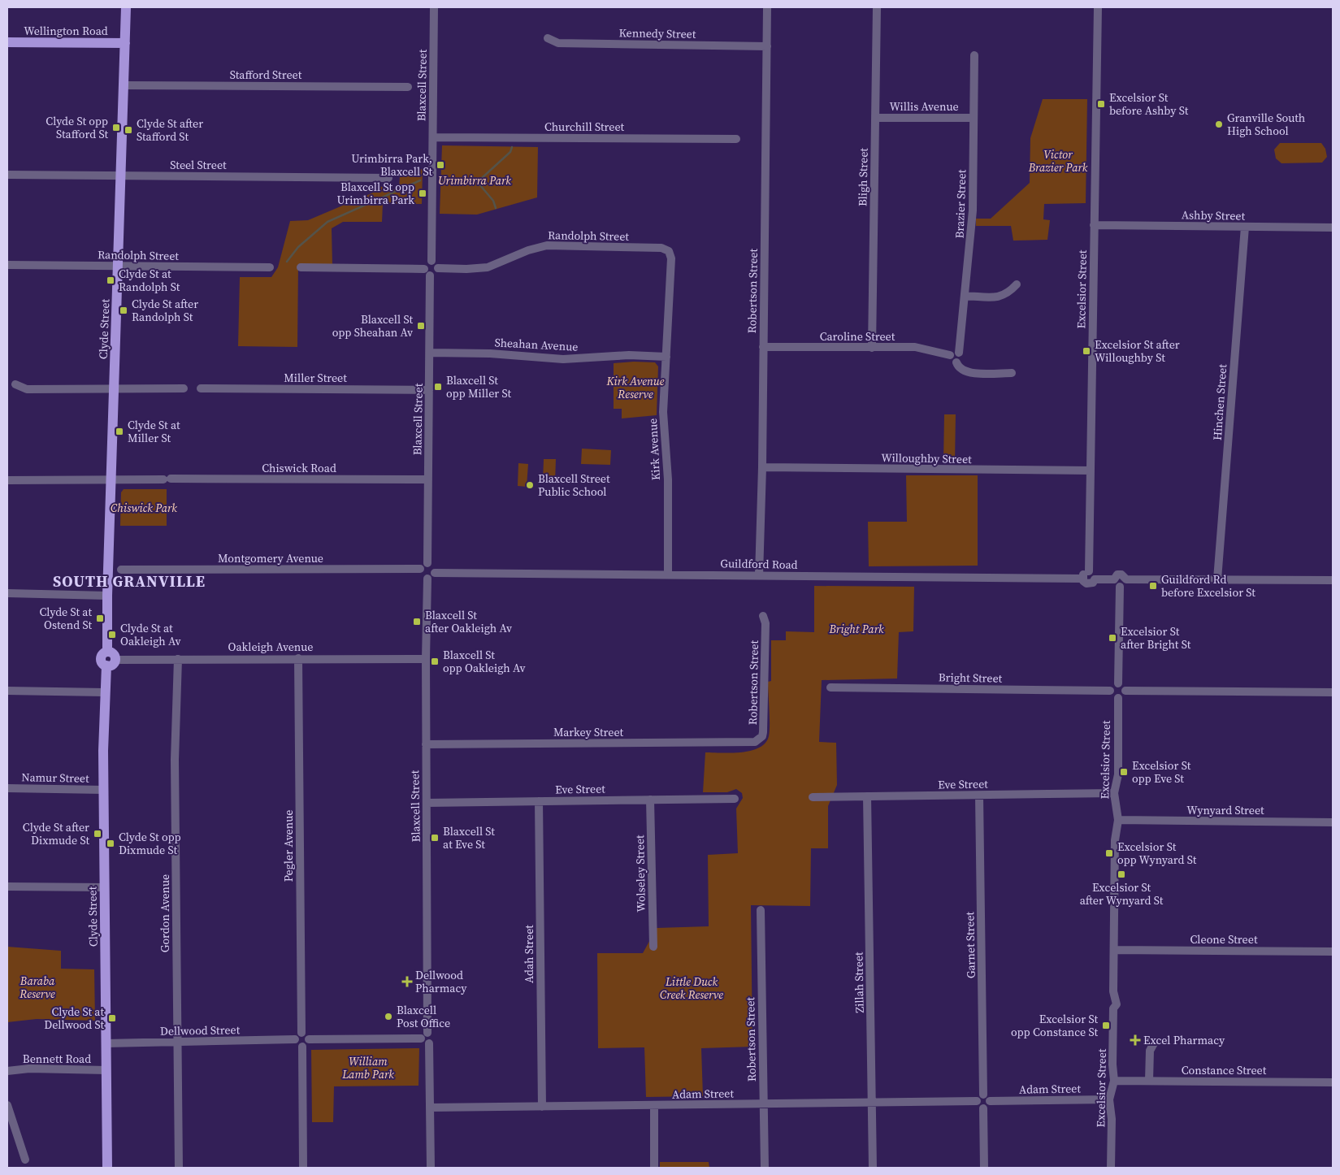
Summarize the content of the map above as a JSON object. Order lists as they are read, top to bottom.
{
  "streets": {
    "main road": ["Wellington Road", "Clyde Street"],
    "street": [
      "Kennedy Street",
      "Stafford Street",
      "Blaxcell Street",
      "Willis Avenue",
      "Churchill Street",
      "Steel Street",
      "Bligh Street",
      "Brazier Street",
      "Ashby Street",
      "Randolph Street",
      "Excelsior Street",
      "Robertson Street",
      "Caroline Street",
      "Sheahan Avenue",
      "Miller Street",
      "Hinchen Street",
      "Kirk Avenue",
      "Willoughby Street",
      "Chiswick Road",
      "Montgomery Avenue",
      "Guildford Road",
      "Oakleigh Avenue",
      "Bright Street",
      "Markey Street",
      "Namur Street",
      "Eve Street",
      "Wynyard Street",
      "Pegler Avenue",
      "Wolseley Street",
      "Gordon Avenue",
      "Cleone Street",
      "Garnet Street",
      "Adah Street",
      "Zillah Street",
      "Dellwood Street",
      "Bennett Road",
      "Constance Street",
      "Adam Street"
    ]
  },
  "crossings": [
    ["Wellington Road", "Clyde Street"],
    ["Kennedy Street", "Robertson Street"],
    ["Stafford Street", "Clyde Street"],
    ["Blaxcell Street", "Churchill Street"],
    ["Blaxcell Street", "Randolph Street"],
    ["Blaxcell Street", "Sheahan Avenue"],
    ["Blaxcell Street", "Miller Street"],
    ["Blaxcell Street", "Chiswick Road"],
    ["Blaxcell Street", "Montgomery Avenue"],
    ["Blaxcell Street", "Guildford Road"],
    ["Blaxcell Street", "Oakleigh Avenue"],
    ["Blaxcell Street", "Markey Street"],
    ["Blaxcell Street", "Eve Street"],
    ["Willis Avenue", "Bligh Street"],
    ["Willis Avenue", "Brazier Street"],
    ["Steel Street", "Clyde Street"],
    ["Bligh Street", "Caroline Street"],
    ["Brazier Street", "Caroline Street"],
    ["Ashby Street", "Excelsior Street"],
    ["Ashby Street", "Hinchen Street"],
    ["Randolph Street", "Clyde Street"],
    ["Randolph Street", "Kirk Avenue"],
    ["Excelsior Street", "Willoughby Street"],
    ["Excelsior Street", "Guildford Road"],
    ["Excelsior Street", "Bright Street"],
    ["Excelsior Street", "Eve Street"],
    ["Excelsior Street", "Wynyard Street"],
    ["Excelsior Street", "Cleone Street"],
    ["Excelsior Street", "Constance Street"],
    ["Excelsior Street", "Adam Street"],
    ["Robertson Street", "Caroline Street"],
    ["Robertson Street", "Willoughby Street"],
    ["Robertson Street", "Guildford Road"],
    ["Robertson Street", "Markey Street"],
    ["Robertson Street", "Adam Street"],
    ["Clyde Street", "Chiswick Road"],
    ["Clyde Street", "Oakleigh Avenue"],
    ["Clyde Street", "Namur Street"],
    ["Clyde Street", "Dellwood Street"],
    ["Clyde Street", "Bennett Road"],
    ["Sheahan Avenue", "Kirk Avenue"],
    ["Kirk Avenue", "Guildford Road"],
    ["Montgomery Avenue", "Guildford Road"],
    ["Oakleigh Avenue", "Pegler Avenue"],
    ["Oakleigh Avenue", "Gordon Avenue"],
    ["Eve Street", "Wolseley Street"],
    ["Eve Street", "Garnet Street"],
    ["Eve Street", "Adah Street"],
    ["Eve Street", "Zillah Street"],
    ["Pegler Avenue", "Dellwood Street"],
    ["Gordon Avenue", "Dellwood Street"],
    ["Garnet Street", "Adam Street"],
    ["Adah Street", "Adam Street"],
    ["Zillah Street", "Adam Street"]
  ],
  "districts": ["SOUTH GRANVILLE"],
  "parks": [
    "Victor Brazier Park",
    "Urimbirra Park",
    "Kirk Avenue Reserve",
    "Chiswick Park",
    "Bright Park",
    "Baraba Reserve",
    "Little Duck Creek Reserve",
    "William Lamb Park"
  ],
  "places": {
    "transit": [
      "Excelsior St before Ashby St",
      "Clyde St opp Stafford St",
      "Clyde St after Stafford St",
      "Urimbirra Park, Blaxcell St",
      "Blaxcell St opp Urimbirra Park",
      "Clyde St at Randolph St",
      "Clyde St after Randolph St",
      "Blaxcell St opp Sheahan Av",
      "Excelsior St after Willoughby St",
      "Blaxcell St opp Miller St",
      "Clyde St at Miller St",
      "Guildford Rd before Excelsior St",
      "Clyde St at Ostend St",
      "Blaxcell St after Oakleigh Av",
      "Clyde St at Oakleigh Av",
      "Excelsior St after Bright St",
      "Blaxcell St opp Oakleigh Av",
      "Excelsior St opp Eve St",
      "Clyde St after Dixmude St",
      "Blaxcell St at Eve St",
      "Clyde St opp Dixmude St",
      "Excelsior St opp Wynyard St",
      "Excelsior St after Wynyard St",
      "Clyde St at Dellwood St",
      "Excelsior St opp Constance St"
    ],
    "other": ["Granville South High School", "Blaxcell Street Public School", "Blaxcell Post Office"],
    "health": ["Dellwood Pharmacy", "Excel Pharmacy"]
  }
}
